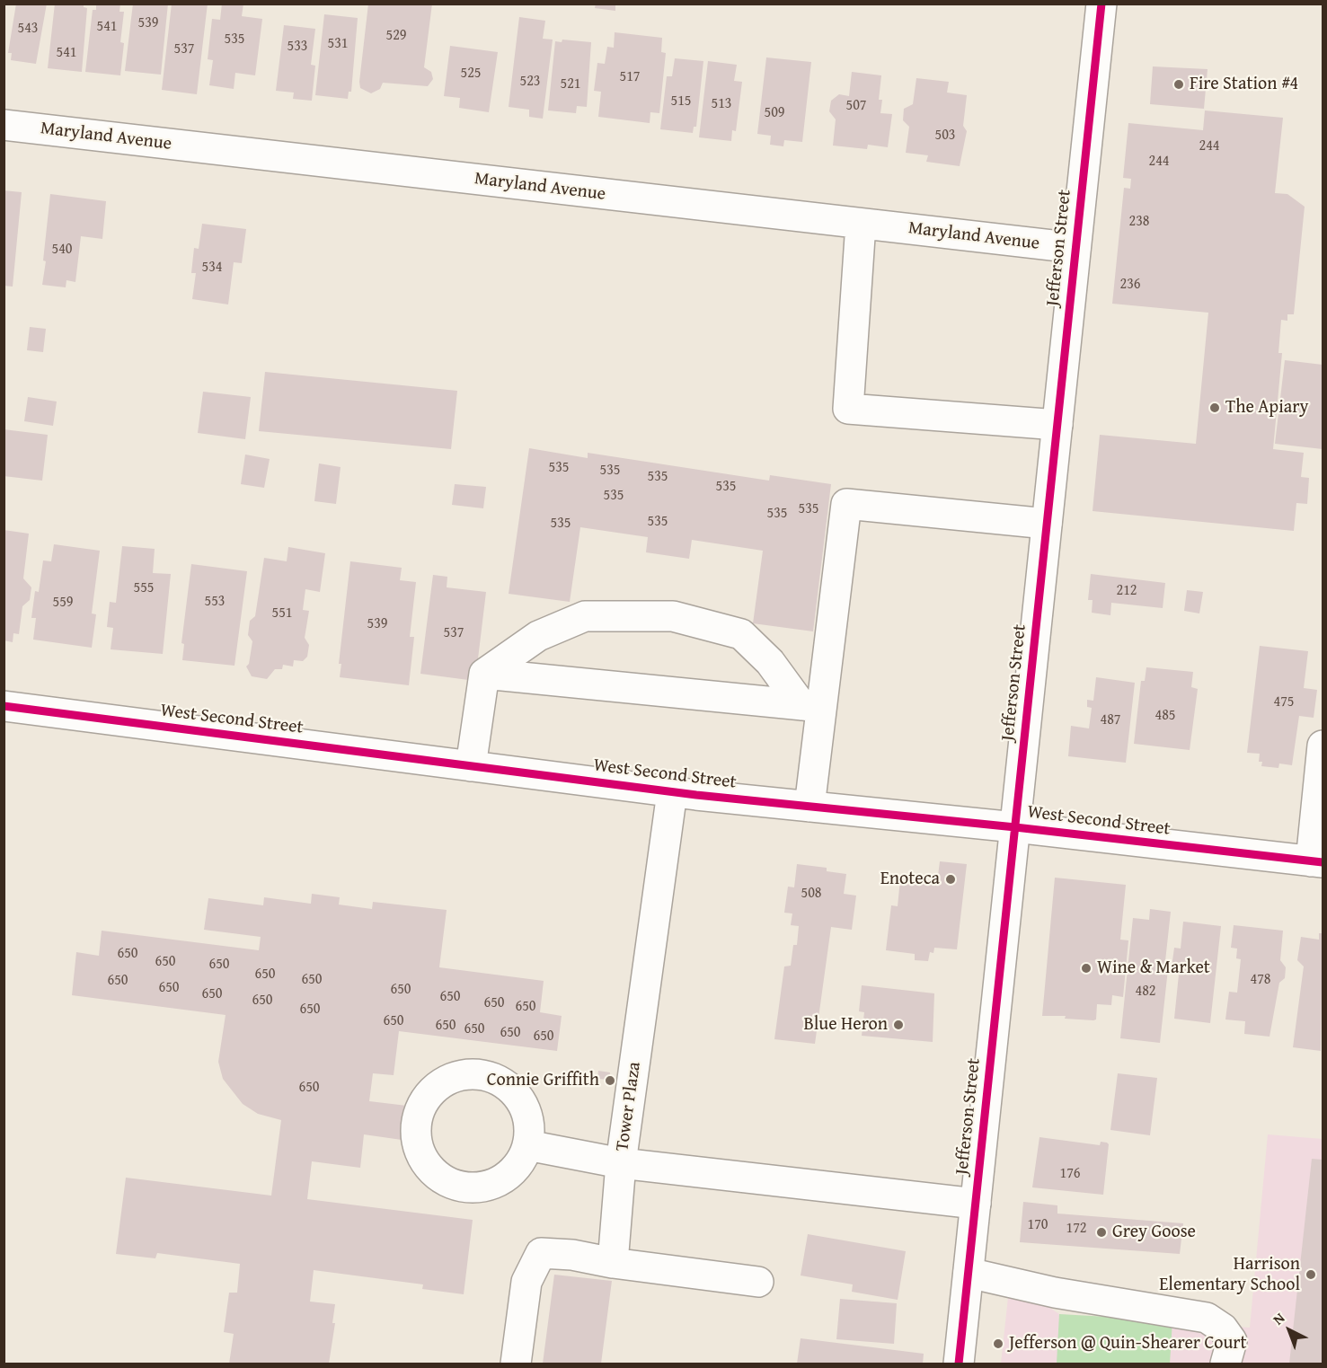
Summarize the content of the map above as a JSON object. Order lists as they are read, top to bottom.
{
  "streets": {
    "street": [
      "Maryland Avenue",
      "Jefferson Street",
      "West Second Street",
      "Tower Plaza"
    ]
  },
  "crossings": [
    ["Maryland Avenue", "Jefferson Street"],
    ["Jefferson Street", "West Second Street"],
    ["Jefferson Street", "Tower Plaza"],
    ["West Second Street", "Tower Plaza"]
  ],
  "places": [
    "Fire Station #4",
    "The Apiary",
    "Enoteca",
    "Wine & Market",
    "Blue Heron",
    "Connie Griffith",
    "Grey Goose",
    "Harrison Elementary School",
    "Jefferson @ Quin-Shearer Court"
  ],
  "house_numbers": [
    "539",
    "541",
    "543",
    "529",
    "535",
    "531",
    "533",
    "537",
    "541",
    "525",
    "517",
    "523",
    "521",
    "515",
    "513",
    "507",
    "509",
    "503",
    "244",
    "244",
    "238",
    "540",
    "534",
    "236",
    "535",
    "535",
    "535",
    "535",
    "535",
    "535",
    "535",
    "535",
    "535",
    "555",
    "212",
    "553",
    "559",
    "551",
    "539",
    "537",
    "475",
    "485",
    "487",
    "508",
    "650",
    "650",
    "650",
    "650",
    "650",
    "478",
    "650",
    "650",
    "650",
    "482",
    "650",
    "650",
    "650",
    "650",
    "650",
    "650",
    "650",
    "650",
    "650",
    "650",
    "650",
    "650",
    "176",
    "170",
    "172"
  ],
  "north": "top left"
}
